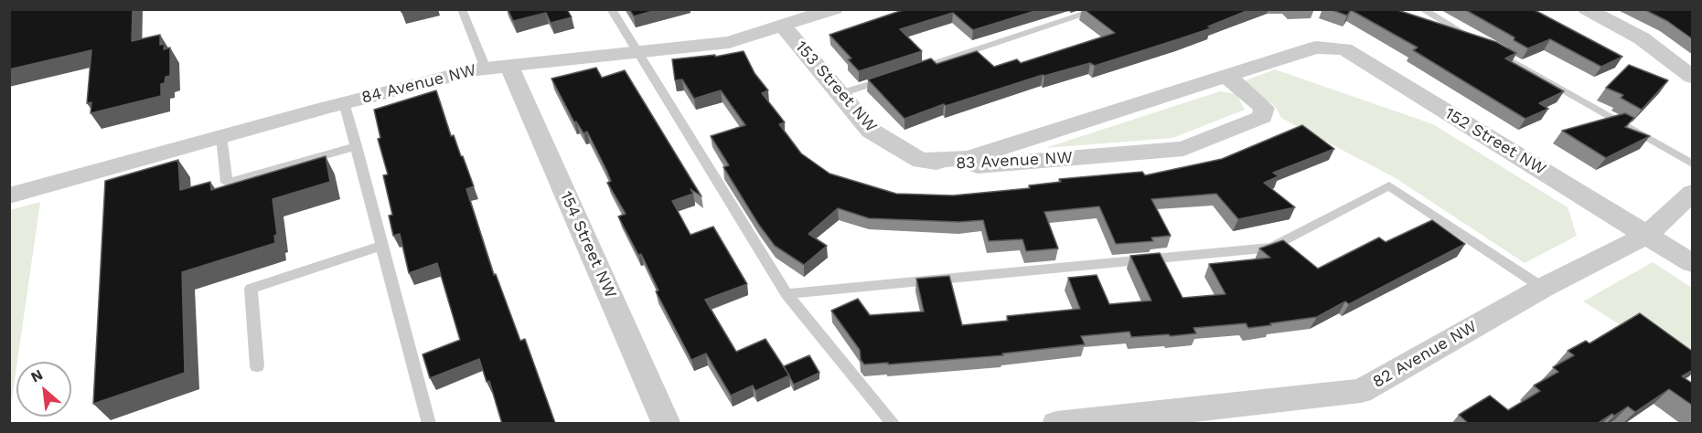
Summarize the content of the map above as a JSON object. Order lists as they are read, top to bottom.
{
  "streets": {
    "street": [
      "84 Avenue NW",
      "153 Street NW",
      "152 Street NW",
      "83 Avenue NW",
      "154 Street NW",
      "82 Avenue NW"
    ]
  },
  "crossings": [
    ["84 Avenue NW", "153 Street NW"],
    ["84 Avenue NW", "154 Street NW"],
    ["153 Street NW", "83 Avenue NW"],
    ["152 Street NW", "83 Avenue NW"],
    ["152 Street NW", "82 Avenue NW"]
  ],
  "north": "top left"
}
